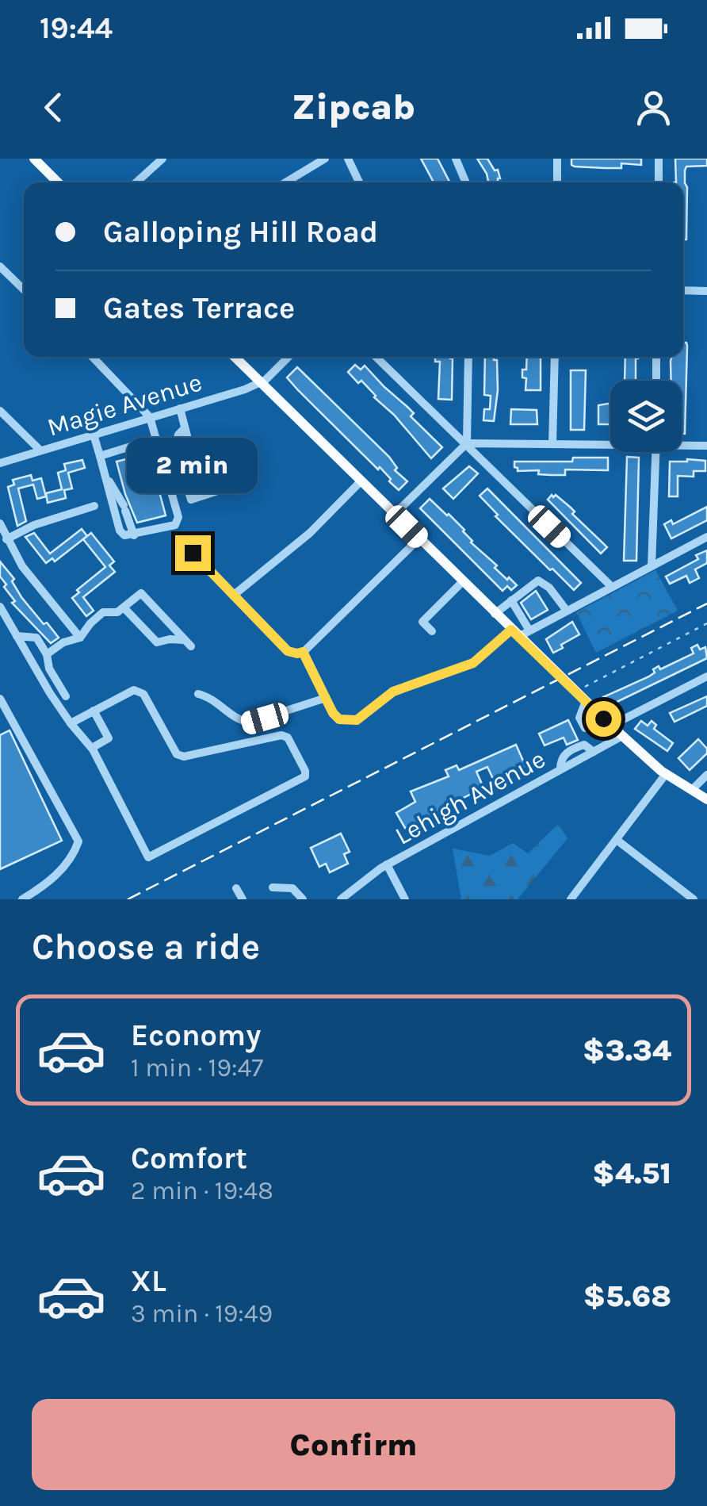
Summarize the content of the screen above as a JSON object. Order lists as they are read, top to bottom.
{
  "streets": {
    "street": ["Magie Avenue", "Lehigh Avenue"]
  },
  "page": {
    "status": "19:44",
    "header": "Zipcab",
    "banner": ["Galloping Hill Road", "Gates Terrace"],
    "bubble": "2 min",
    "heading": "Choose a ride",
    "list": [
      {
        "name": "Economy",
        "note": "1 min · 19:47",
        "value": "$3.34"
      },
      {
        "name": "Comfort",
        "note": "2 min · 19:48",
        "value": "$4.51"
      },
      {
        "name": "XL",
        "note": "3 min · 19:49",
        "value": "$5.68"
      }
    ],
    "buttons": "Confirm"
  }
}
